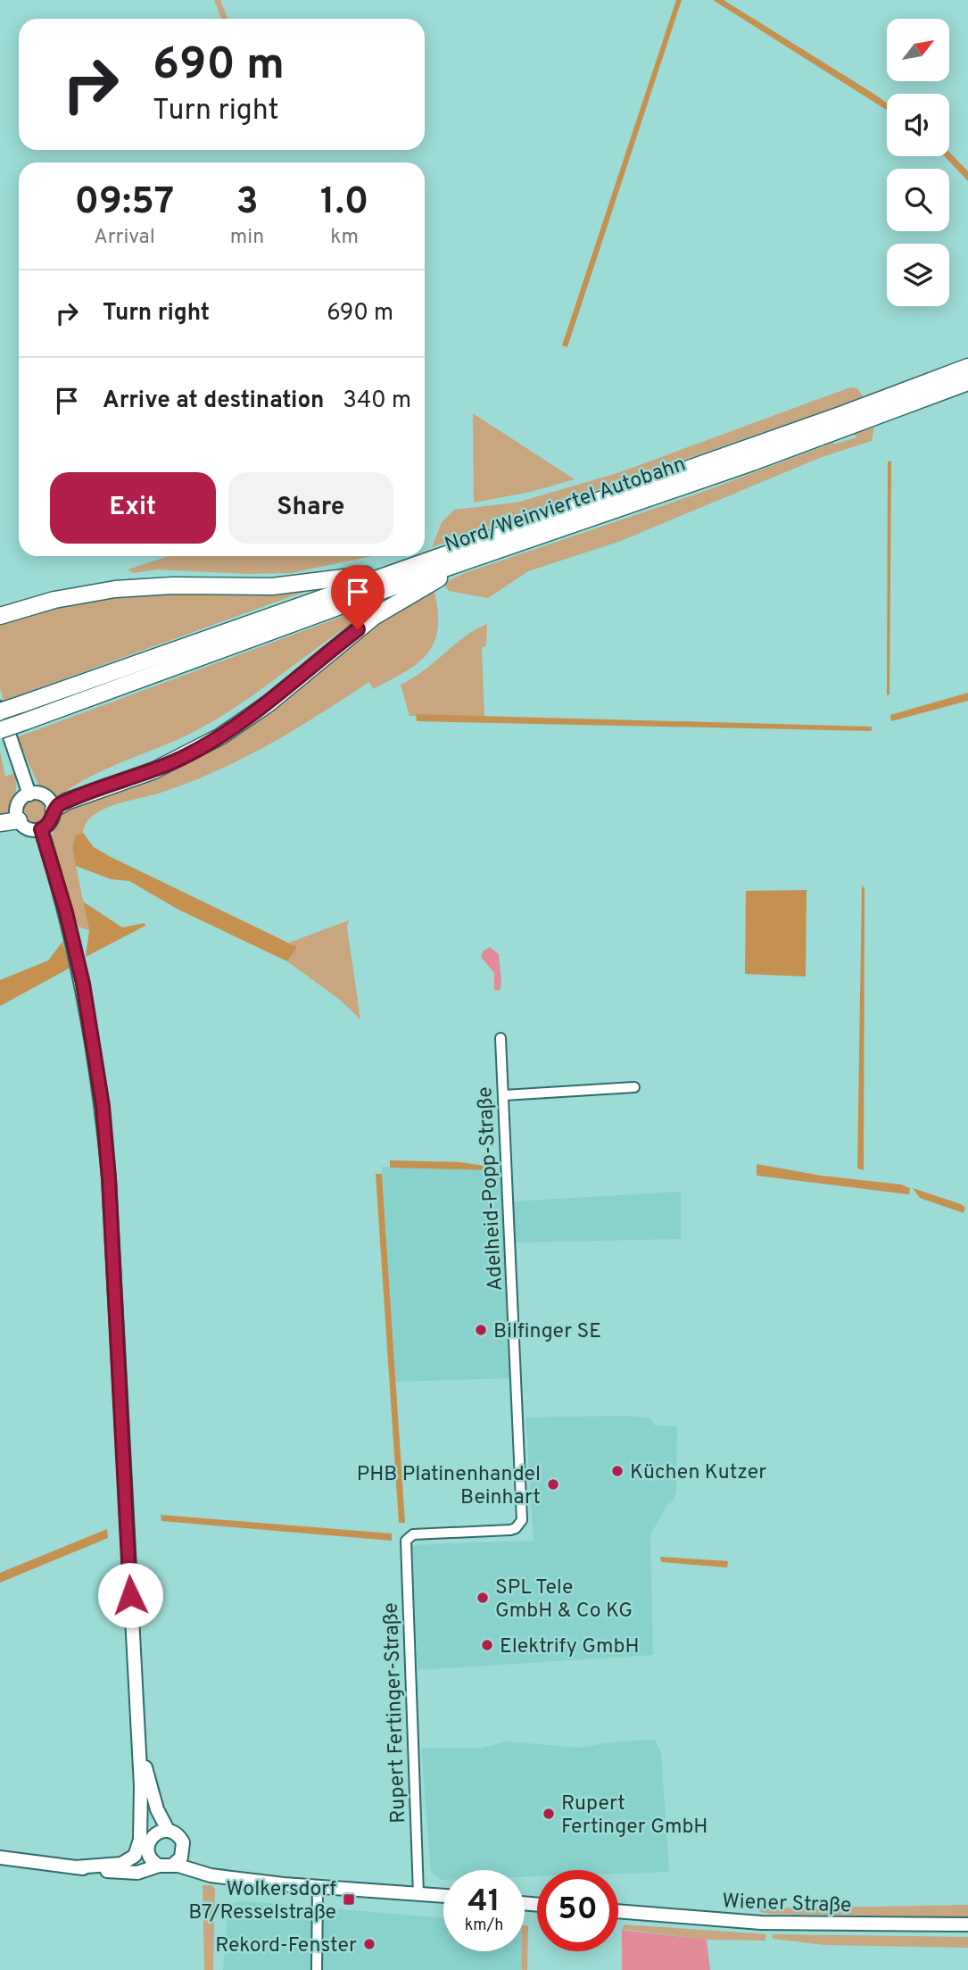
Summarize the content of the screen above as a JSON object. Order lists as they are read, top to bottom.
{
  "streets": {
    "highway": ["Nord/Weinviertel Autobahn"],
    "main road": ["Wiener Straße"],
    "street": ["Adelheid-Popp-Straße", "Rupert Fertinger-Straße"]
  },
  "crossings": [
    ["Adelheid-Popp-Straße", "Rupert Fertinger-Straße"]
  ],
  "places": {
    "other": [
      "Bilfinger SE",
      "Küchen Kutzer",
      "PHB Platinenhandel Beinhart",
      "SPL Tele GmbH & Co KG",
      "Elektrify GmbH",
      "Rupert Fertinger GmbH",
      "Rekord-Fenster"
    ],
    "transit": ["Wolkersdorf B7/Resselstraße"]
  },
  "north": "top right",
  "page": {
    "turn": ["690 m", "Turn right"],
    "eta": [
      "09:57",
      "Arrival",
      "3",
      "min",
      "1.0",
      "km"
    ],
    "list": [
      {
        "name": "Turn right",
        "value": "690 m"
      },
      {
        "name": "Arrive at destination",
        "value": "340 m"
      }
    ],
    "buttons": ["Exit", "Share"],
    "speed": "41 km/h",
    "limit": "50"
  }
}
